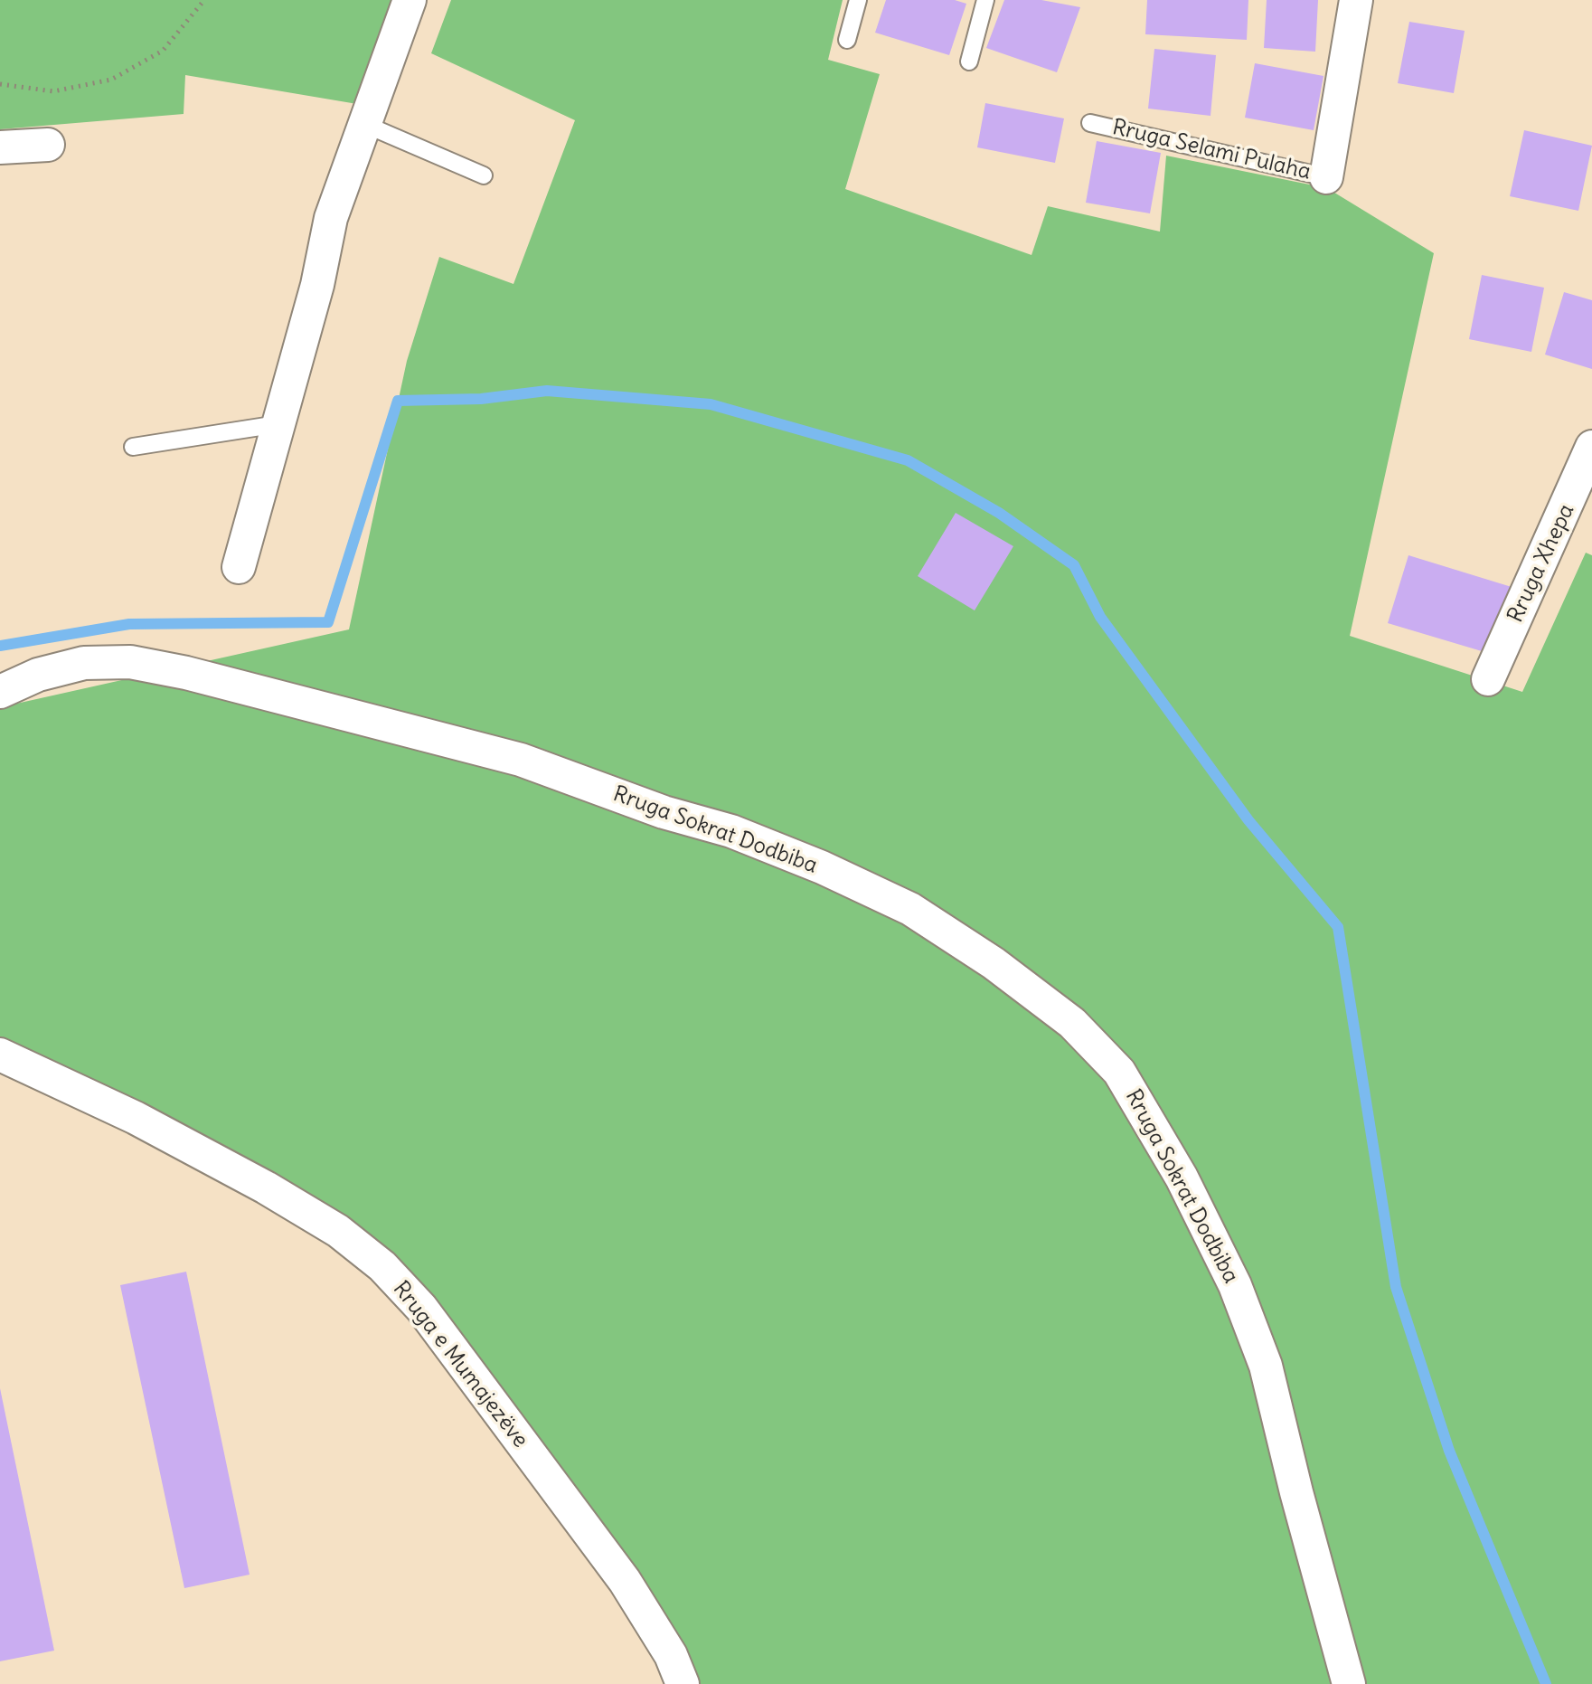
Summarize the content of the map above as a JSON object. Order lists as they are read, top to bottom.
{
  "streets": {
    "street": [
      "Rruga Selami Pulaha",
      "Rruga Xhepa",
      "Rruga Sokrat Dodbiba",
      "Rruga e Mumajezëve"
    ]
  }
}
